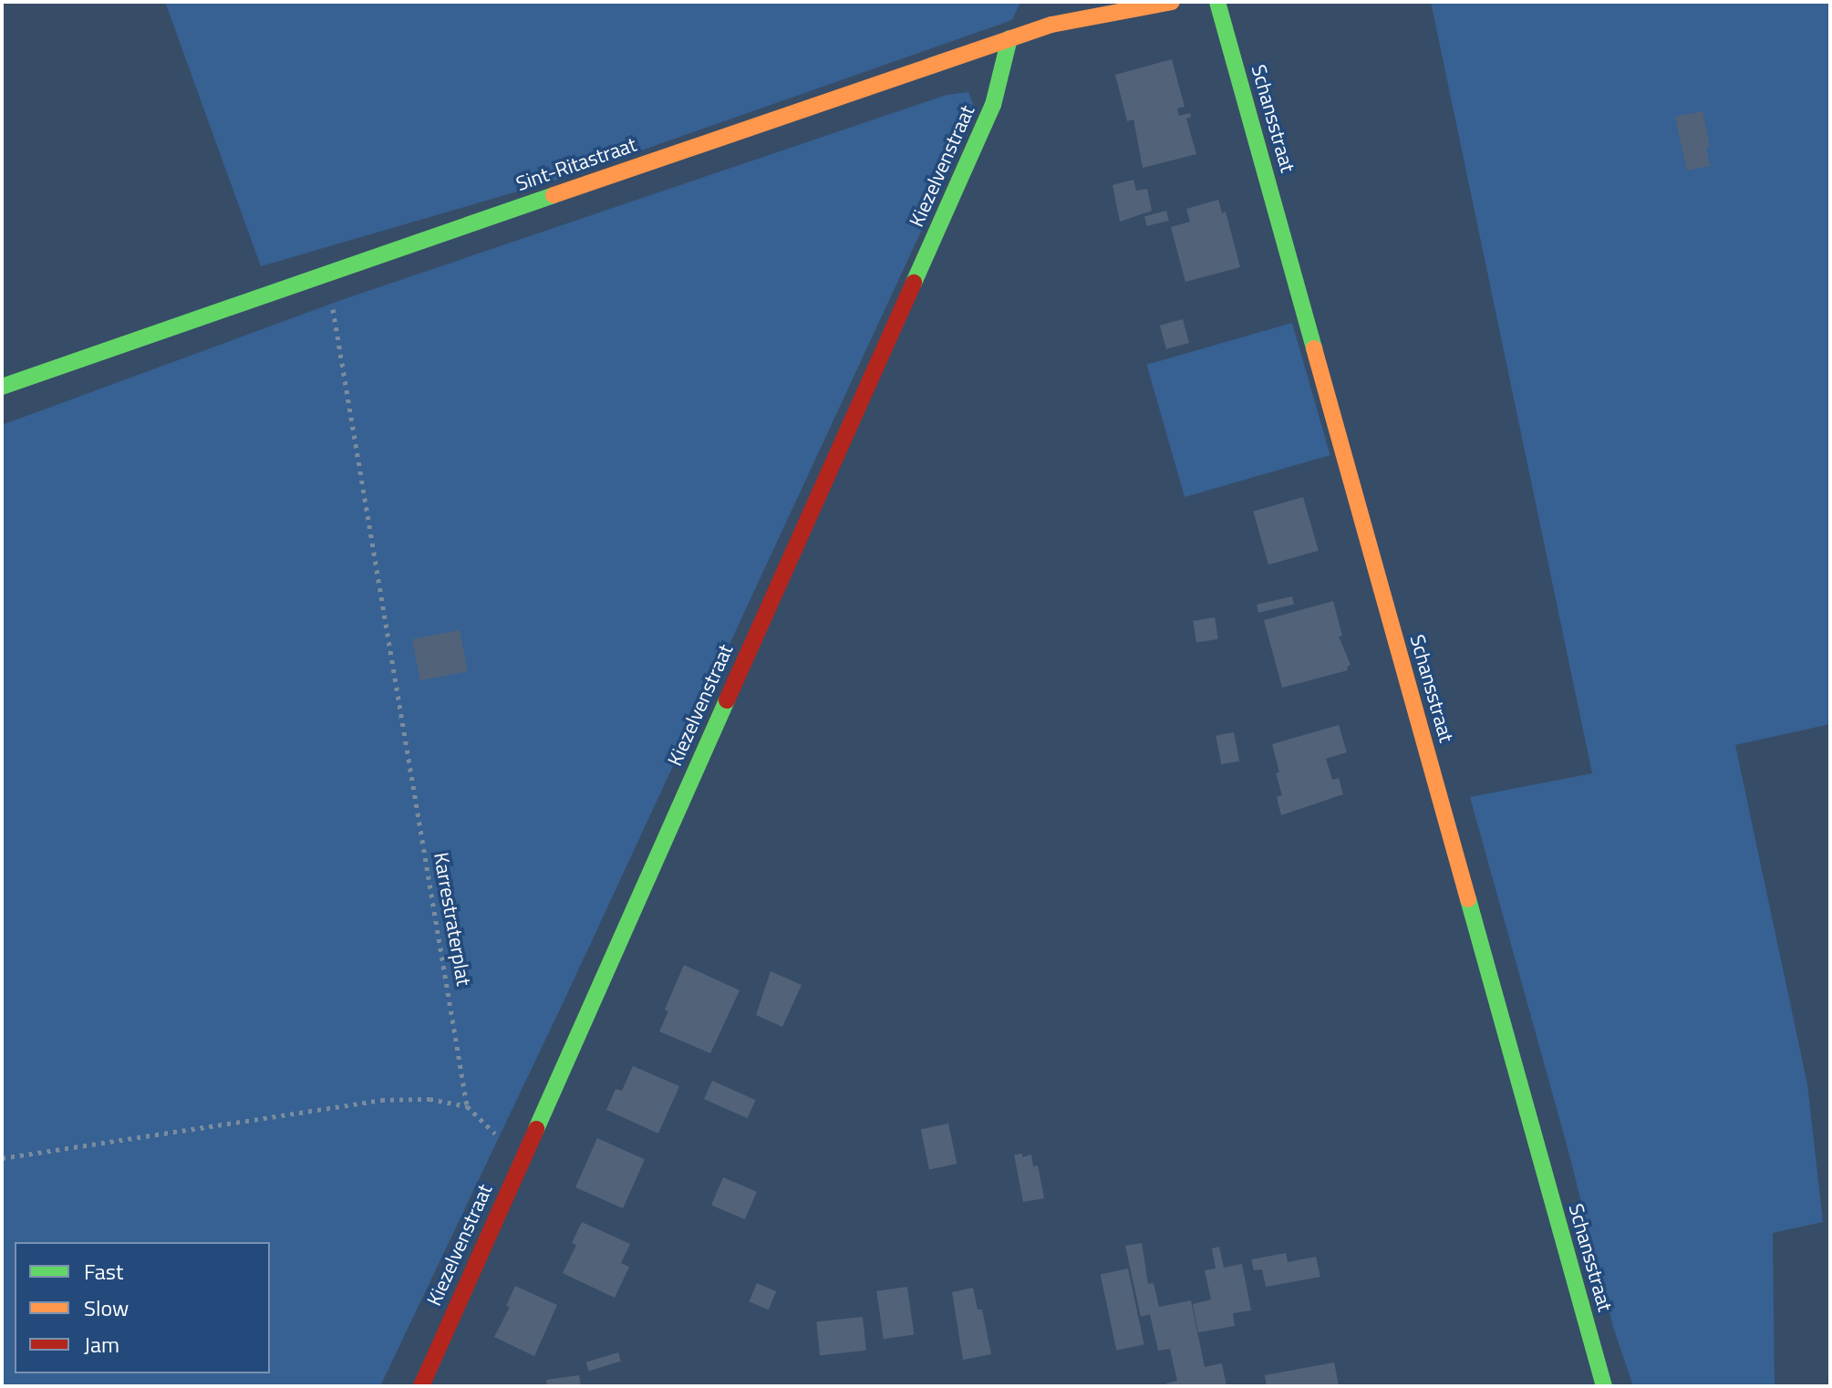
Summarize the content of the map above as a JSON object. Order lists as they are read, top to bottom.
{
  "streets": {
    "street": ["Schansstraat", "Sint-Ritastraat", "Kiezelvenstraat"],
    "path": ["Karrestraterplat"]
  },
  "crossings": [
    ["Sint-Ritastraat", "Kiezelvenstraat"],
    ["Sint-Ritastraat", "Karrestraterplat"]
  ],
  "legend": ["Fast", "Slow", "Jam"]
}
